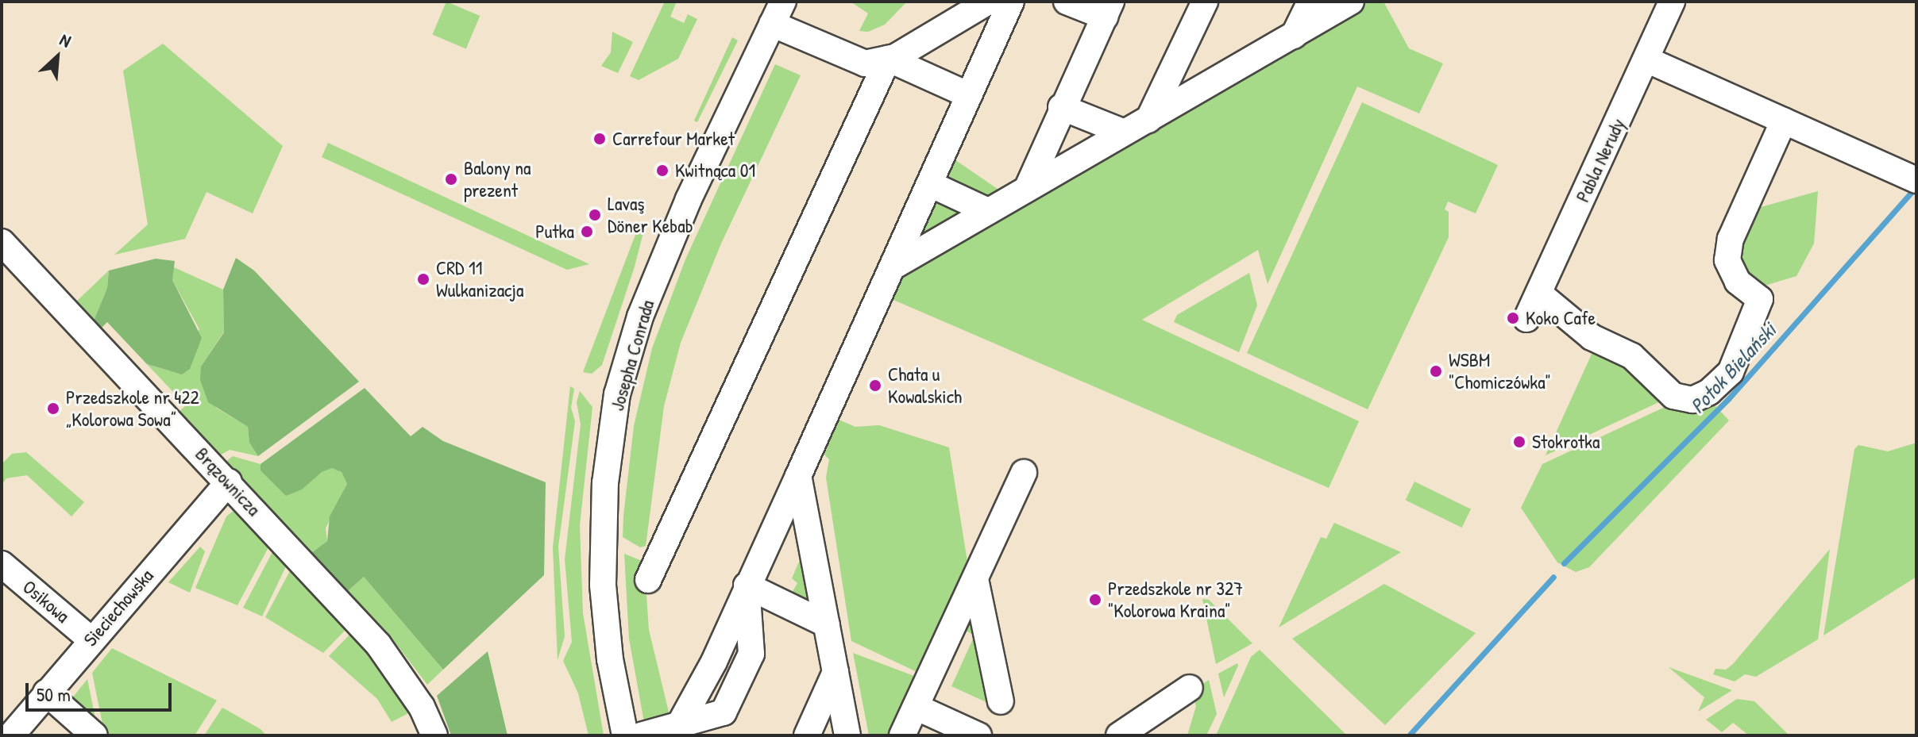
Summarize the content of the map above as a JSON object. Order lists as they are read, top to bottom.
{
  "streets": {
    "street": [
      "Pabla Nerudy",
      "Josepha Conrada",
      "Brązownicza",
      "Osikowa",
      "Sieciechowska"
    ]
  },
  "crossings": [
    ["Brązownicza", "Sieciechowska"],
    ["Osikowa", "Sieciechowska"]
  ],
  "water": ["Potok Bielański"],
  "places": [
    "Carrefour Market",
    "Kwitnąca 01",
    "Balony na prezent",
    "Lavaş Döner Kebab",
    "Putka",
    "CRD 11 Wulkanizacja",
    "Koko Cafe",
    "WSBM \"Chomiczówka\"",
    "Chata u Kowalskich",
    "Przedszkole nr 422 „Kolorowa Sowa”",
    "Stokrotka",
    "Przedszkole nr 327 \"Kolorowa Kraina\""
  ],
  "scale_bar": "50 m",
  "north": "top right"
}
